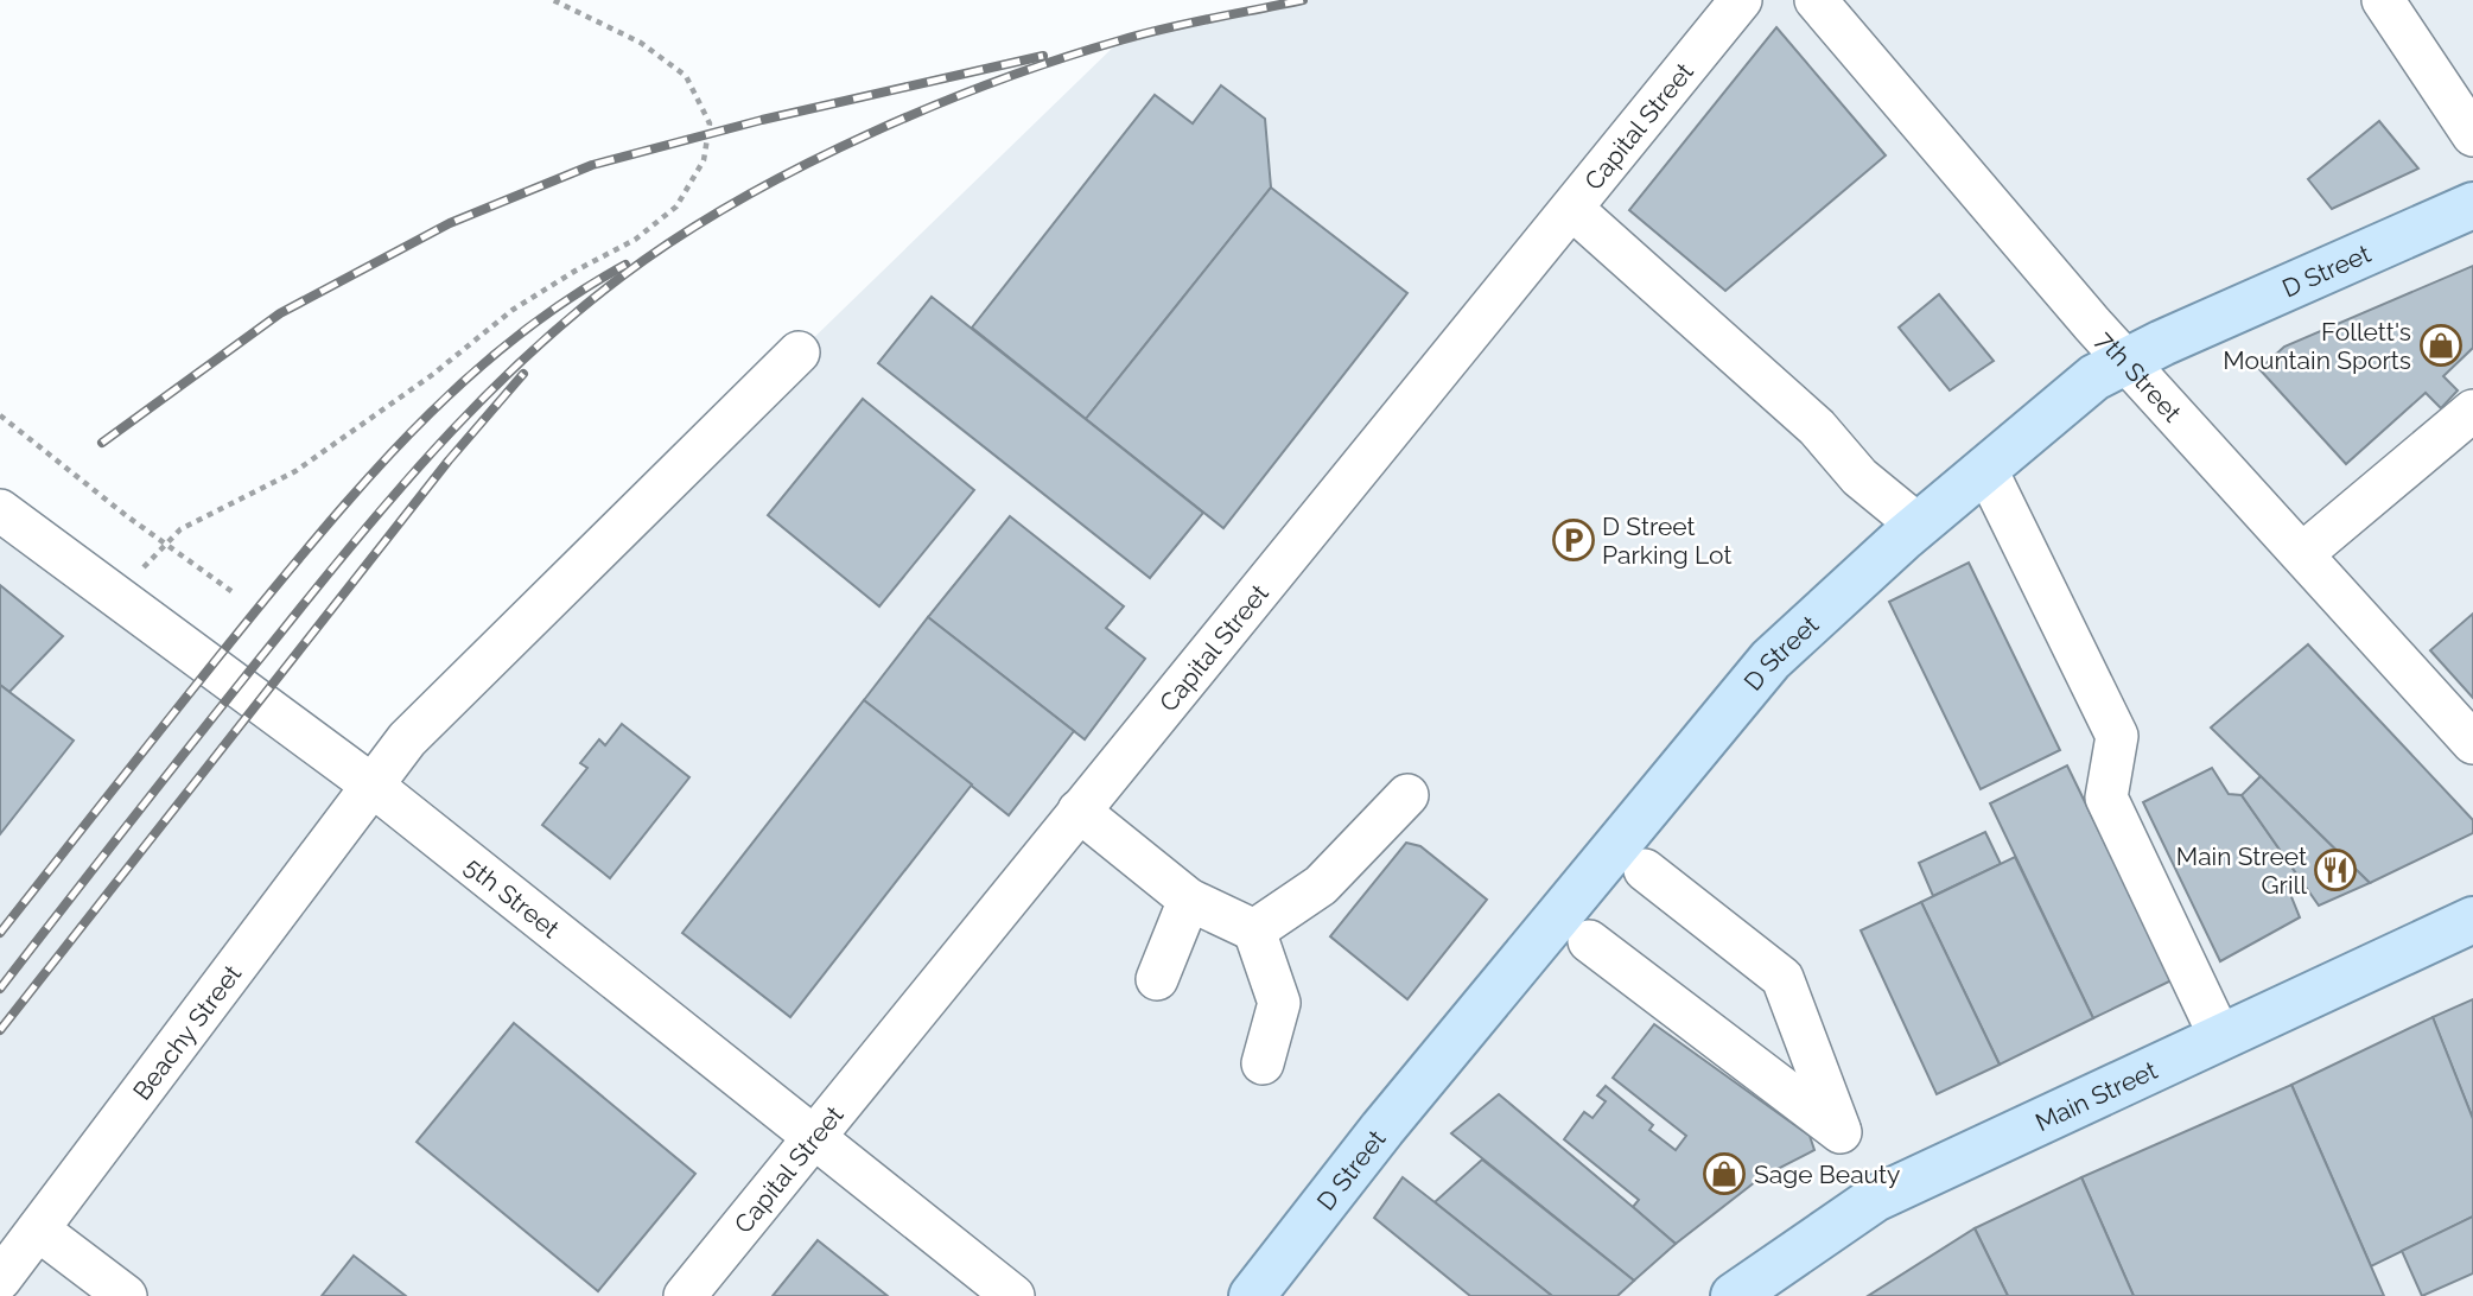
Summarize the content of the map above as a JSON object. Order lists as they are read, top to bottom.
{
  "streets": {
    "main road": ["D Street", "Main Street"],
    "street": [
      "Capital Street",
      "7th Street",
      "5th Street",
      "Beachy Street"
    ]
  },
  "crossings": [
    ["Capital Street", "5th Street"],
    ["D Street", "7th Street"],
    ["5th Street", "Beachy Street"]
  ],
  "places": {
    "shop": ["Follett's Mountain Sports", "Sage Beauty"],
    "parking": ["D Street Parking Lot"],
    "restaurant": ["Main Street Grill"]
  }
}
